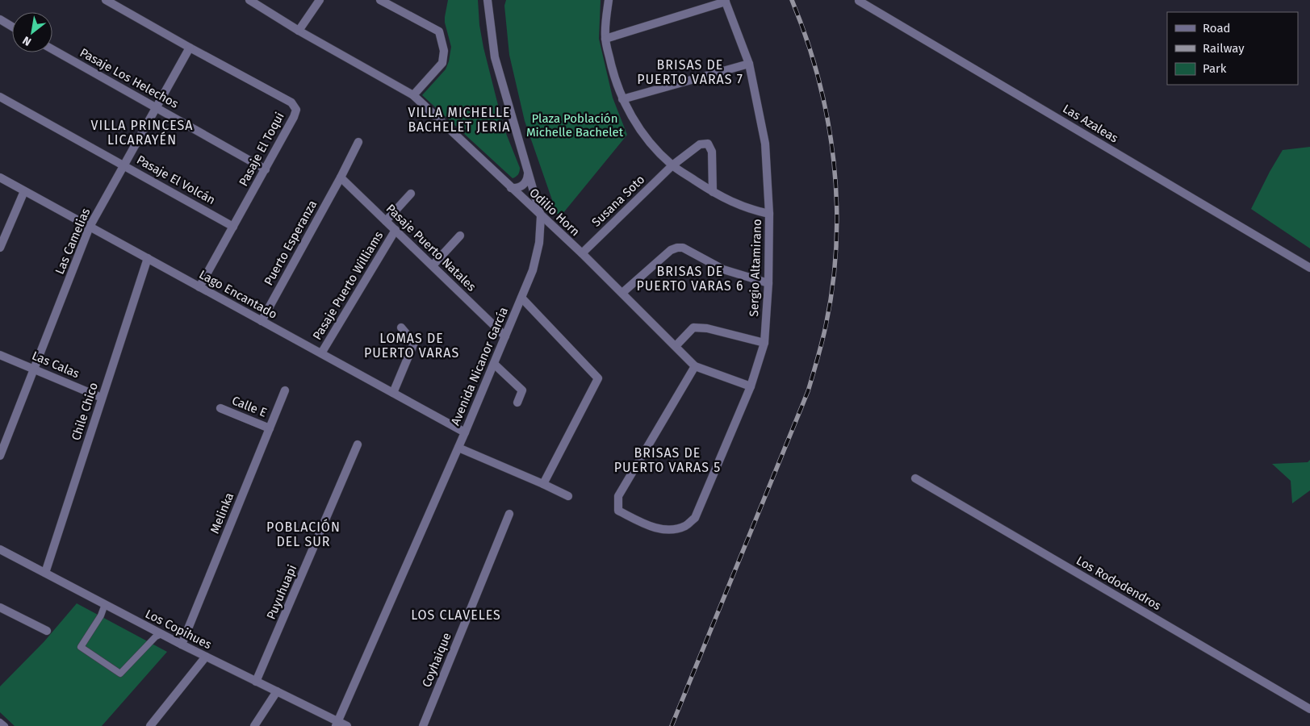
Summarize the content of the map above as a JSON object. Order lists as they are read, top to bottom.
{
  "streets": {
    "street": [
      "Pasaje Los Helechos",
      "Las Azaleas",
      "Pasaje El Toqui",
      "Pasaje El Volcán",
      "Susana Soto",
      "Odilio Horn",
      "Las Camelias",
      "Puerto Esperanza",
      "Pasaje Puerto Natales",
      "Sergio Altamirano",
      "Pasaje Puerto Williams",
      "Lago Encantado",
      "Las Calas",
      "Avenida Nicanor García",
      "Calle E",
      "Chile Chico",
      "Melinka",
      "Los Rododendros",
      "Puyuhuapi",
      "Los Copihues",
      "Coyhaique"
    ]
  },
  "crossings": [
    ["Pasaje Los Helechos", "Pasaje El Toqui"],
    ["Pasaje Los Helechos", "Las Camelias"],
    ["Pasaje El Toqui", "Pasaje El Volcán"],
    ["Pasaje El Toqui", "Las Camelias"],
    ["Pasaje El Toqui", "Lago Encantado"],
    ["Pasaje El Volcán", "Las Camelias"],
    ["Susana Soto", "Odilio Horn"],
    ["Odilio Horn", "Sergio Altamirano"],
    ["Odilio Horn", "Avenida Nicanor García"],
    ["Las Camelias", "Lago Encantado"],
    ["Las Camelias", "Las Calas"],
    ["Puerto Esperanza", "Pasaje Puerto Natales"],
    ["Puerto Esperanza", "Lago Encantado"],
    ["Pasaje Puerto Natales", "Pasaje Puerto Williams"],
    ["Pasaje Puerto Natales", "Avenida Nicanor García"],
    ["Pasaje Puerto Williams", "Lago Encantado"],
    ["Lago Encantado", "Avenida Nicanor García"],
    ["Lago Encantado", "Chile Chico"],
    ["Las Calas", "Chile Chico"],
    ["Avenida Nicanor García", "Los Copihues"],
    ["Calle E", "Melinka"],
    ["Chile Chico", "Los Copihues"],
    ["Melinka", "Los Copihues"],
    ["Puyuhuapi", "Los Copihues"]
  ],
  "districts": [
    "BRISAS DE PUERTO VARAS 7",
    "VILLA MICHELLE BACHELET JERIA",
    "VILLA PRINCESA LICARAYÉN",
    "BRISAS DE PUERTO VARAS 6",
    "LOMAS DE PUERTO VARAS",
    "BRISAS DE PUERTO VARAS 5",
    "POBLACIÓN DEL SUR",
    "LOS CLAVELES"
  ],
  "parks": ["Plaza Población Michelle Bachelet"],
  "legend": ["Road", "Railway", "Park"],
  "north": "bottom left"
}
